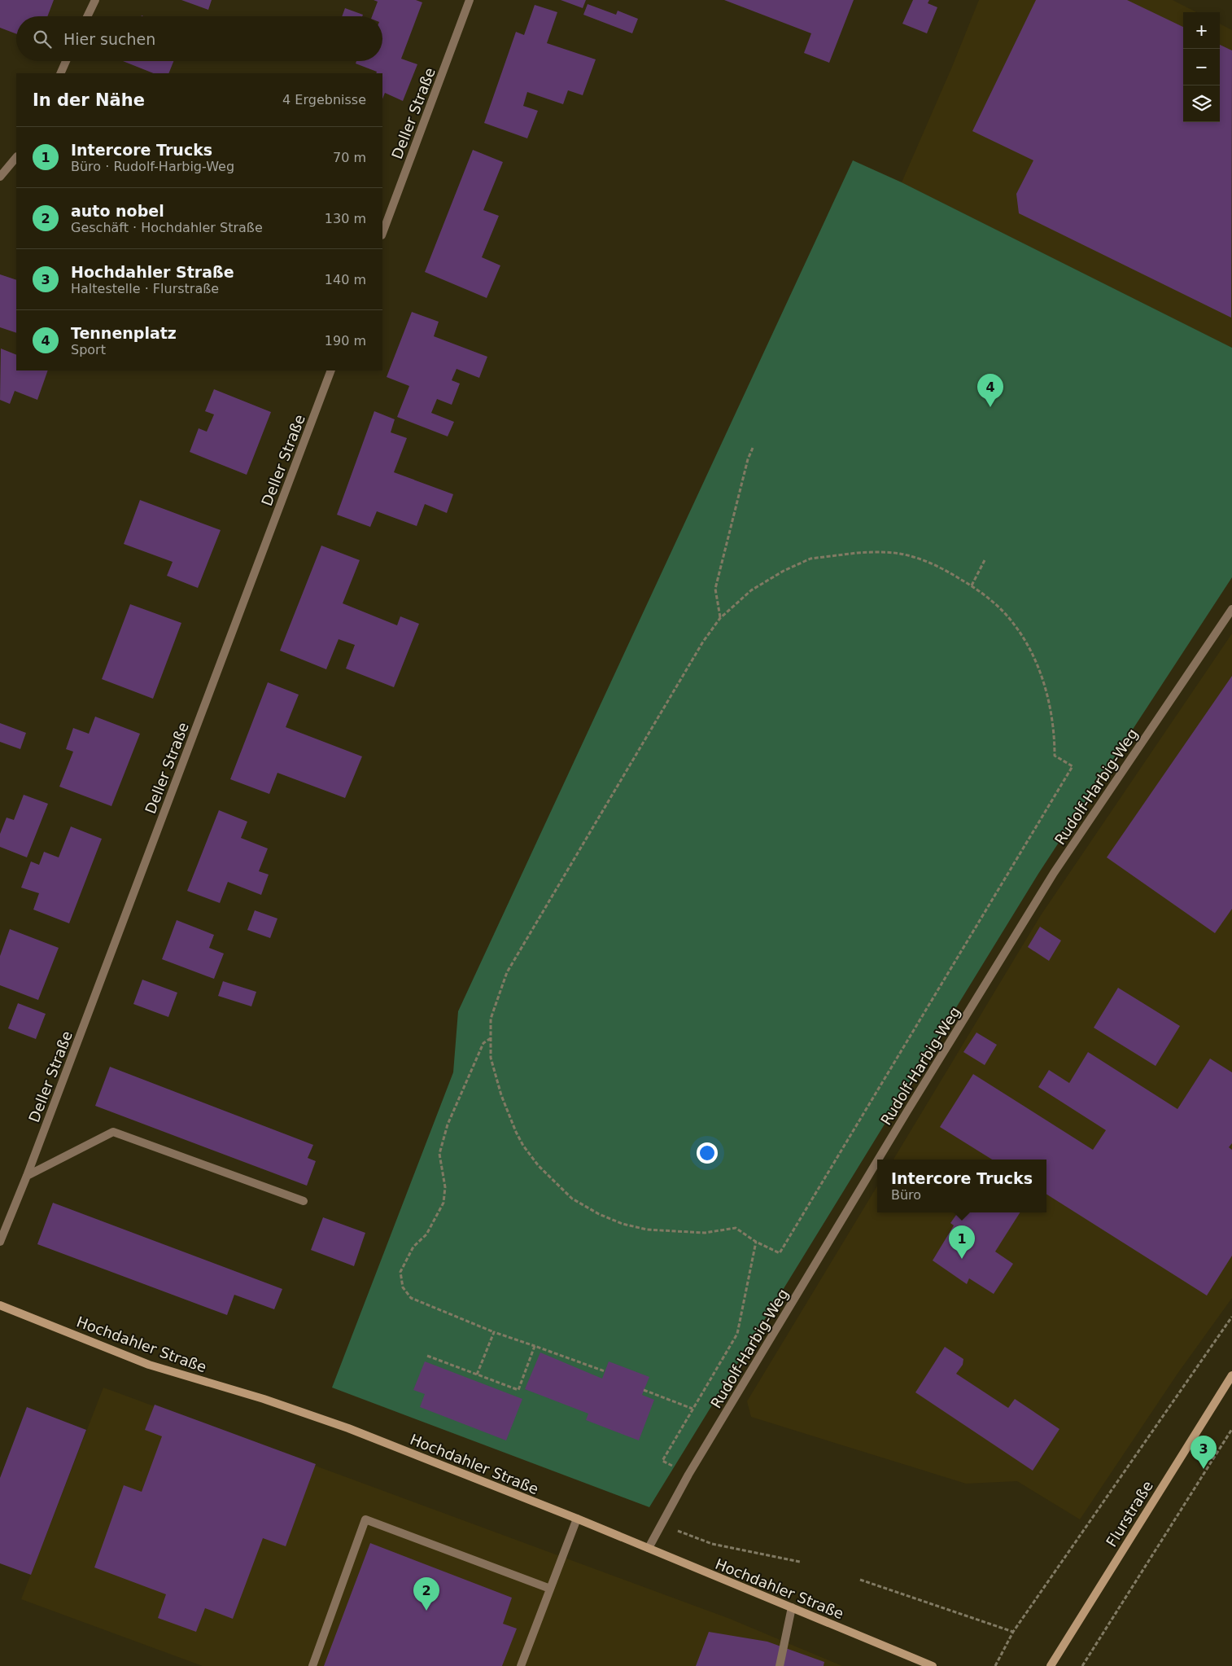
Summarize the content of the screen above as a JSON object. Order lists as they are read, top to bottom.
{
  "streets": {
    "street": [
      "Deller Straße",
      "Rudolf-Harbig-Weg",
      "Hochdahler Straße",
      "Flurstraße"
    ]
  },
  "crossings": [
    ["Rudolf-Harbig-Weg", "Hochdahler Straße"]
  ],
  "page": {
    "map_buttons": ["+", "−"],
    "search": "Hier suchen",
    "heading": ["In der Nähe", "4 Ergebnisse"],
    "list": [
      {
        "mark": "1",
        "name": "Intercore Trucks",
        "note": "Büro · Rudolf-Harbig-Weg",
        "value": "70 m"
      },
      {
        "mark": "2",
        "name": "auto nobel",
        "note": "Geschäft · Hochdahler Straße",
        "value": "130 m"
      },
      {
        "mark": "3",
        "name": "Hochdahler Straße",
        "note": "Haltestelle · Flurstraße",
        "value": "140 m"
      },
      {
        "mark": "4",
        "name": "Tennenplatz",
        "note": "Sport",
        "value": "190 m"
      }
    ],
    "pins": [
      "4",
      "1",
      "3",
      "2"
    ],
    "popup": ["Intercore Trucks", "Büro"]
  }
}
